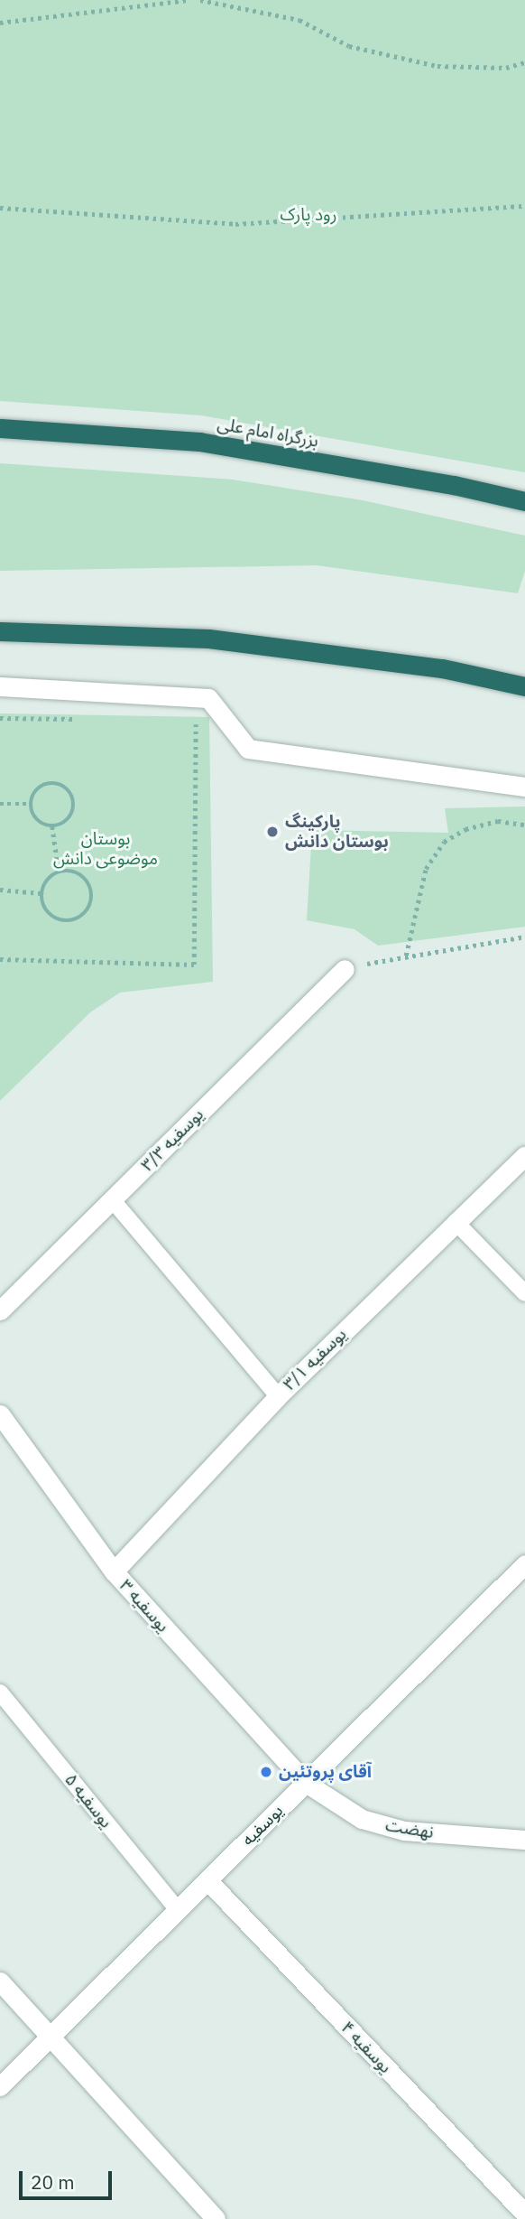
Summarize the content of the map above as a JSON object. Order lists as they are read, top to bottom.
{
  "streets": {
    "highway": ["بزرگراه امام علی"],
    "street": [
      "یوسفیه ۳/۳",
      "یوسفیه ۳/۱",
      "یوسفیه ۳",
      "یوسفیه",
      "نهضت",
      "یوسفیه ۴"
    ],
    "lane": ["یوسفیه ۵"]
  },
  "crossings": [
    ["یوسفیه ۳/۱", "یوسفیه ۳"],
    ["یوسفیه ۳", "یوسفیه"],
    ["یوسفیه ۳", "نهضت"],
    ["یوسفیه ۵", "یوسفیه"],
    ["یوسفیه", "نهضت"],
    ["یوسفیه", "یوسفیه ۴"]
  ],
  "parks": ["رود پارک", "بوستان موضوعی دانش"],
  "places": ["پارکینگ بوستان دانش", "آقای پروتئین"],
  "scale_bar": "20 m"
}
